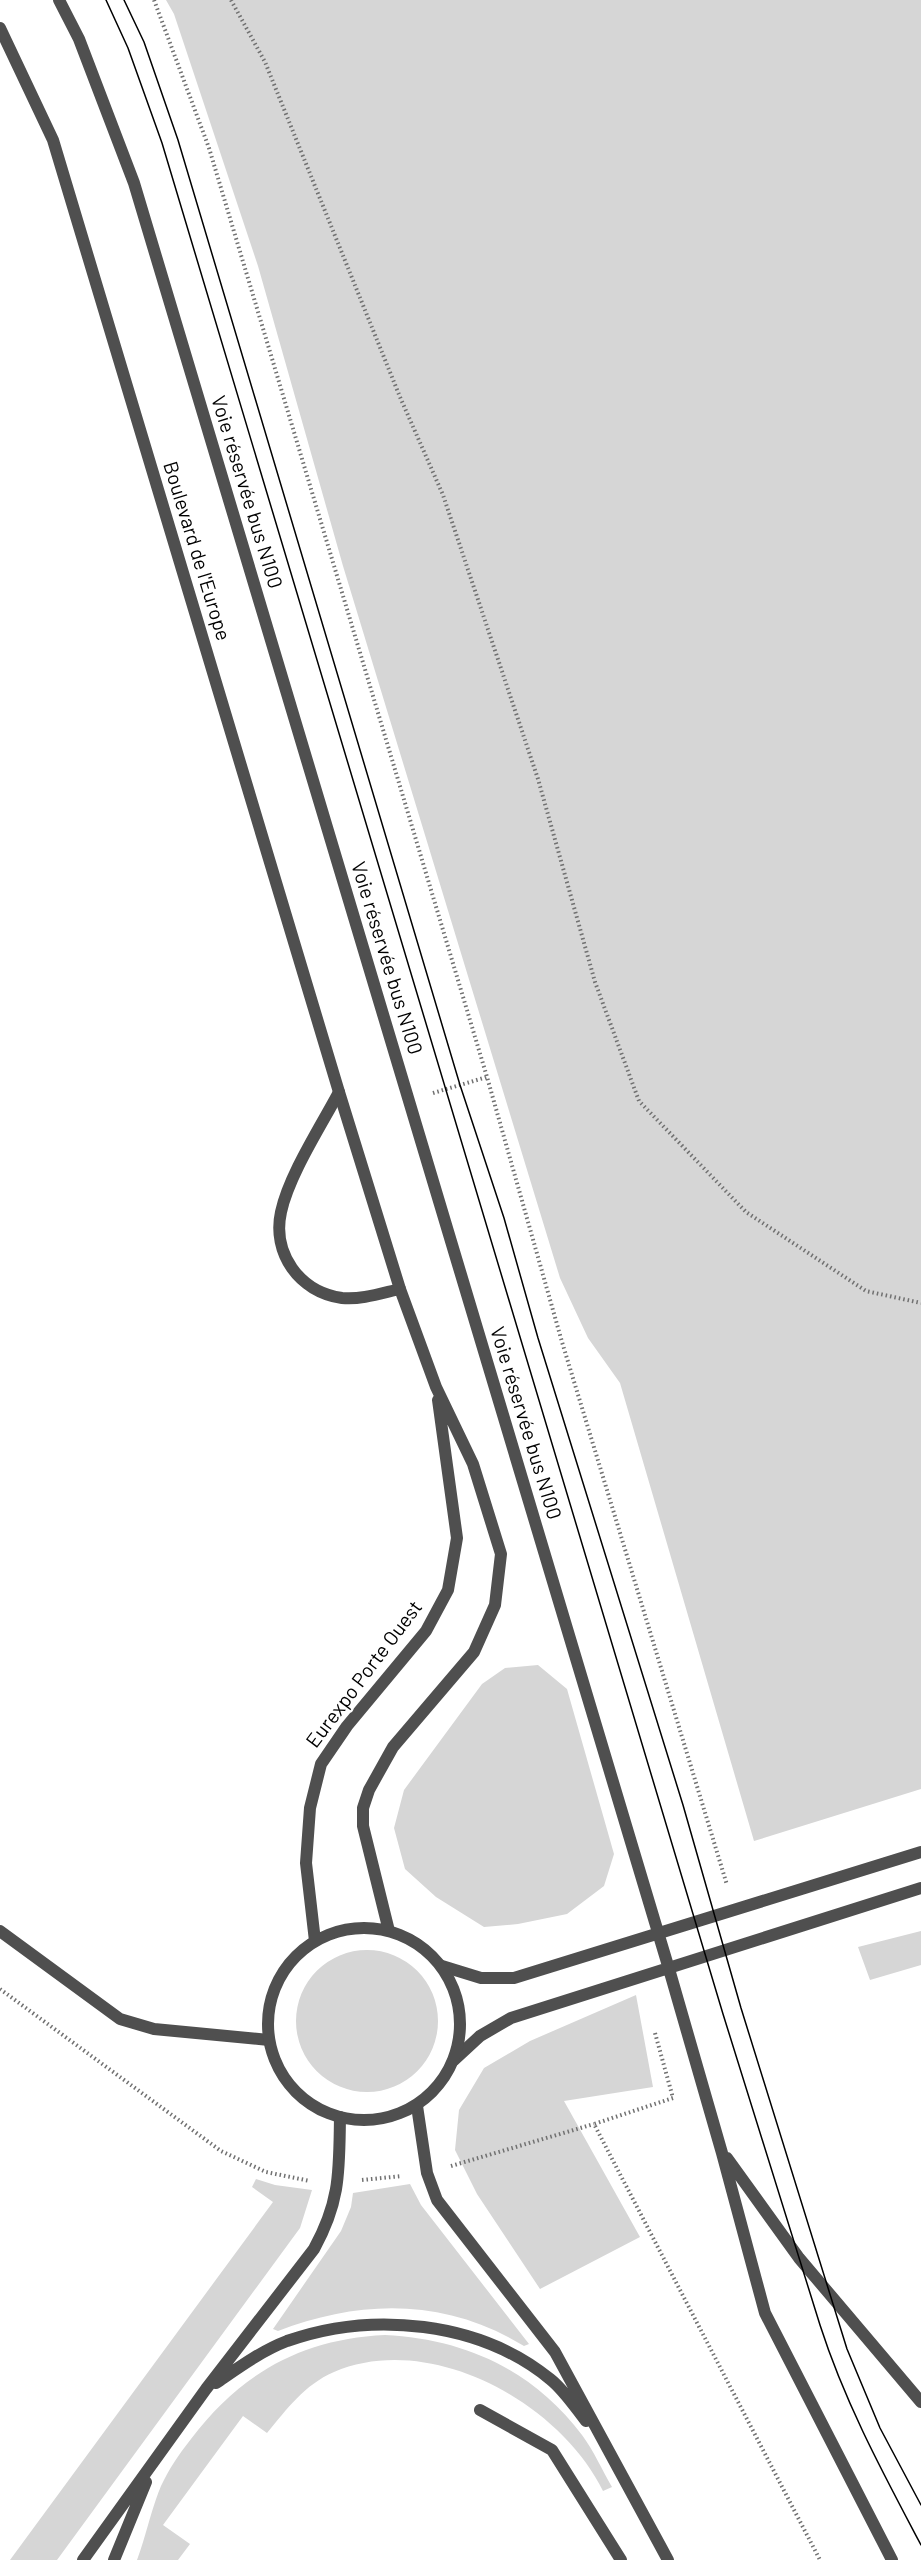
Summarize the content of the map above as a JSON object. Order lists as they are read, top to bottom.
{
  "streets": {
    "street": ["Voie réservée bus N100", "Boulevard de l'Europe", "Eurexpo Porte Ouest"]
  },
  "crossings": [
    ["Boulevard de l'Europe", "Eurexpo Porte Ouest"]
  ]
}
